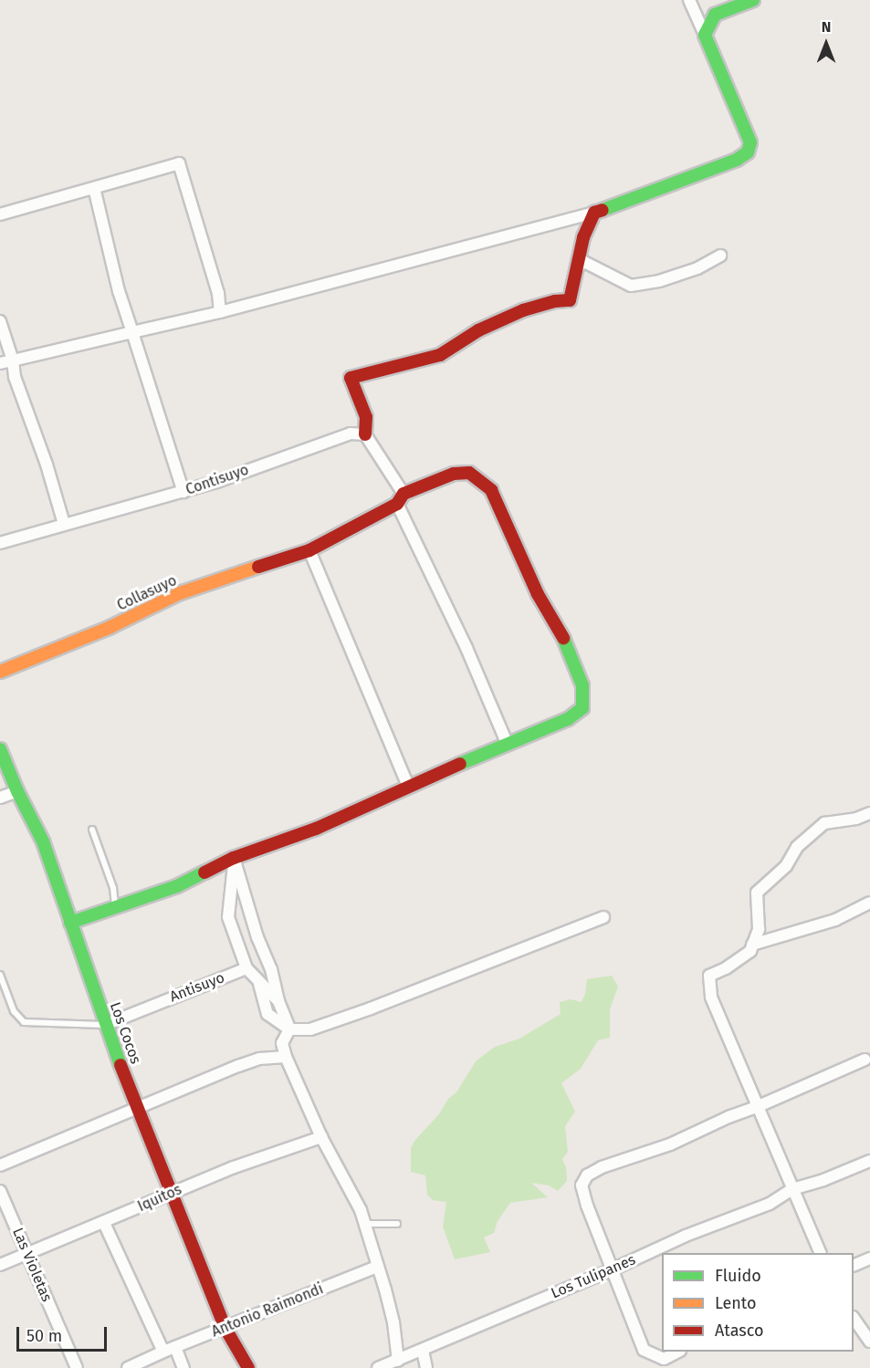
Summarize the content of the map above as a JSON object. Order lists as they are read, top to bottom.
{
  "streets": {
    "street": [
      "Contisuyo",
      "Collasuyo",
      "Antisuyo",
      "Los Cocos",
      "Iquitos",
      "Las Violetas",
      "Los Tulipanes",
      "Antonio Raimondi"
    ]
  },
  "crossings": [
    ["Antisuyo", "Los Cocos"],
    ["Los Cocos", "Iquitos"],
    ["Los Cocos", "Antonio Raimondi"],
    ["Iquitos", "Las Violetas"]
  ],
  "legend": ["Fluido", "Lento", "Atasco"],
  "scale_bar": "50 m",
  "north": "top"
}
